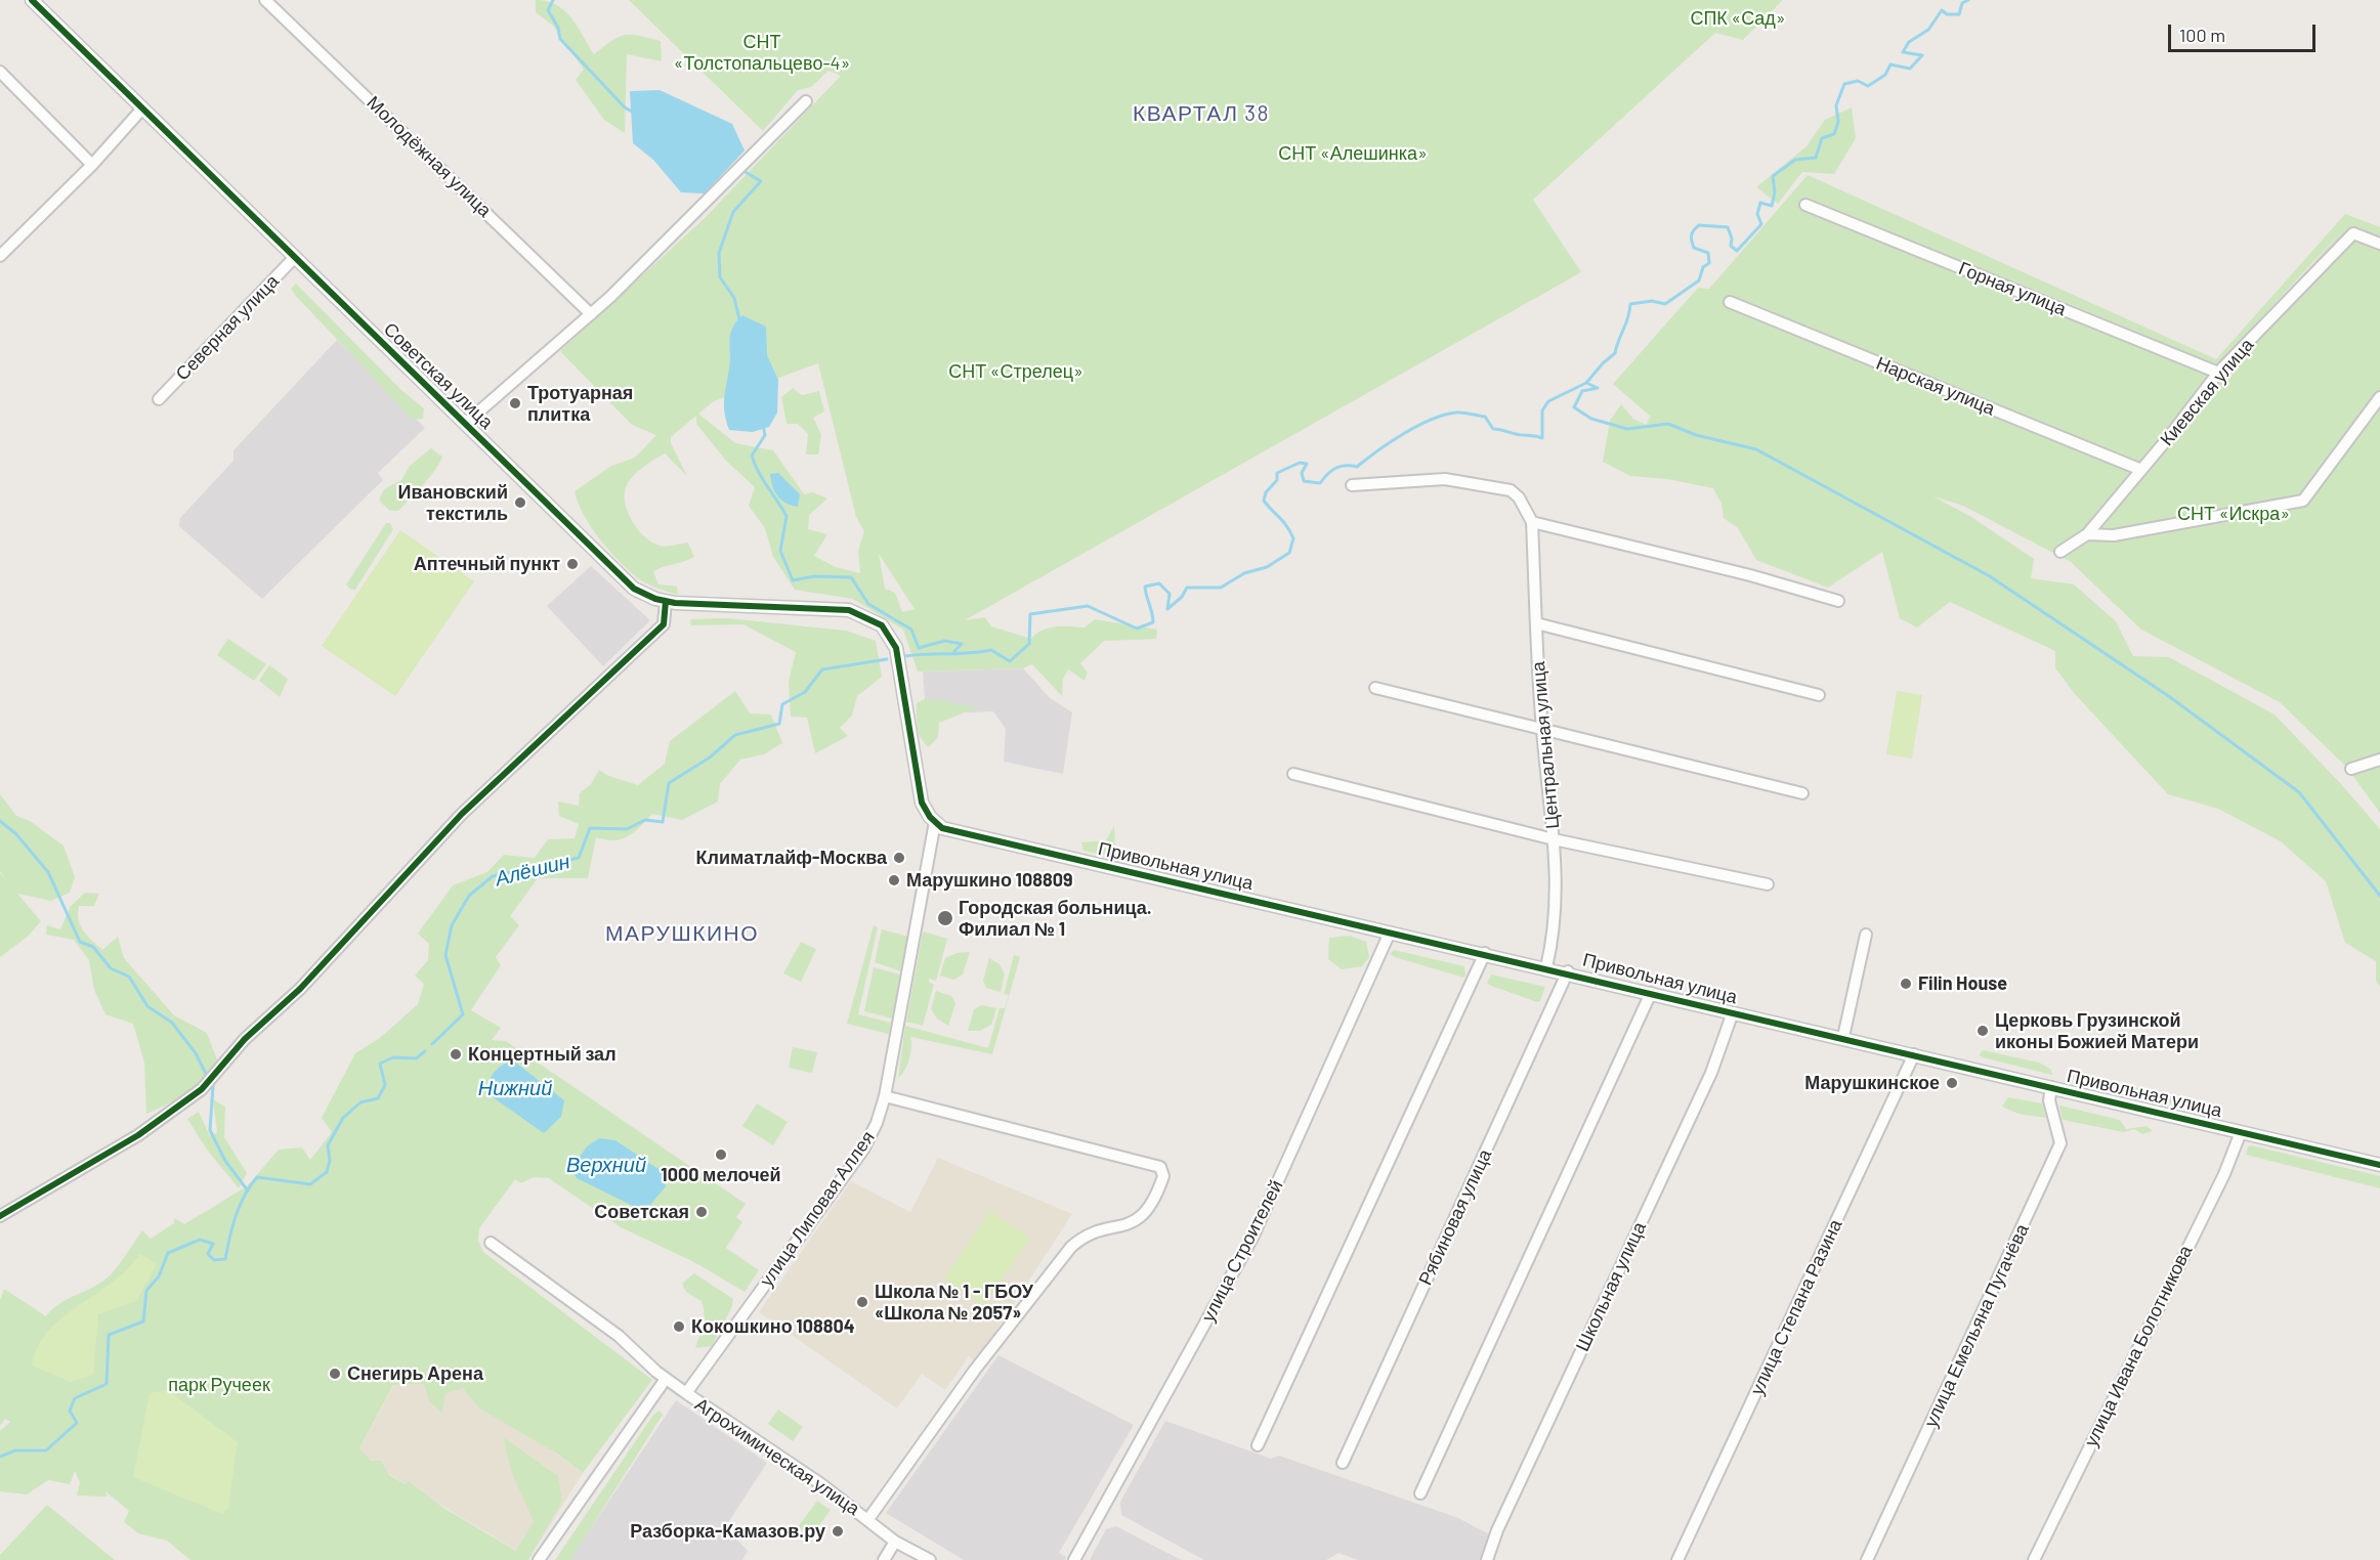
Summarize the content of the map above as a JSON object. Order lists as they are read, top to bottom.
{
  "streets": {
    "street": [
      "Молодёжная улица",
      "Горная улица",
      "Северная улица",
      "Советская улица",
      "Нарская улица",
      "Киевская улица",
      "Центральная улица",
      "Привольная улица",
      "улица Липовая Аллея",
      "Рябиновая улица",
      "улица Строителей",
      "Школьная улица",
      "улица Степана Разина",
      "улица Емельяна Пугачёва",
      "улица Ивана Болотникова",
      "Агрохимическая улица"
    ]
  },
  "crossings": [
    ["Горная улица", "Киевская улица"],
    ["Северная улица", "Советская улица"],
    ["Советская улица", "Привольная улица"],
    ["Советская улица", "улица Липовая Аллея"],
    ["Нарская улица", "Киевская улица"],
    ["Центральная улица", "Привольная улица"],
    ["Привольная улица", "улица Липовая Аллея"],
    ["Привольная улица", "Рябиновая улица"],
    ["Привольная улица", "улица Строителей"],
    ["Привольная улица", "Школьная улица"],
    ["Привольная улица", "улица Степана Разина"],
    ["Привольная улица", "улица Емельяна Пугачёва"],
    ["Привольная улица", "улица Ивана Болотникова"],
    ["улица Липовая Аллея", "Агрохимическая улица"]
  ],
  "districts": ["КВАРТАЛ 38", "МАРУШКИНО"],
  "water": ["Алёшин", "Нижний", "Верхний"],
  "parks": [
    "СПК «Сад»",
    "СНТ «Толстопальцево-4»",
    "СНТ «Алешинка»",
    "СНТ «Стрелец»",
    "СНТ «Искра»",
    "парк Ручеек"
  ],
  "places": [
    "Тротуарная плитка",
    "Ивановский текстиль",
    "Аптечный пункт",
    "Климатлайф-Москва",
    "Марушкино 108809",
    "Городская больница. Филиал № 1",
    "Filin House",
    "Церковь Грузинской иконы Божией Матери",
    "Концертный зал",
    "Марушкинское",
    "1000 мелочей",
    "Советская",
    "Школа № 1 - ГБОУ «Школа № 2057»",
    "Кокошкино 108804",
    "Снегирь Арена",
    "Разборка-Камазов.ру"
  ],
  "scale_bar": "100 m"
}
